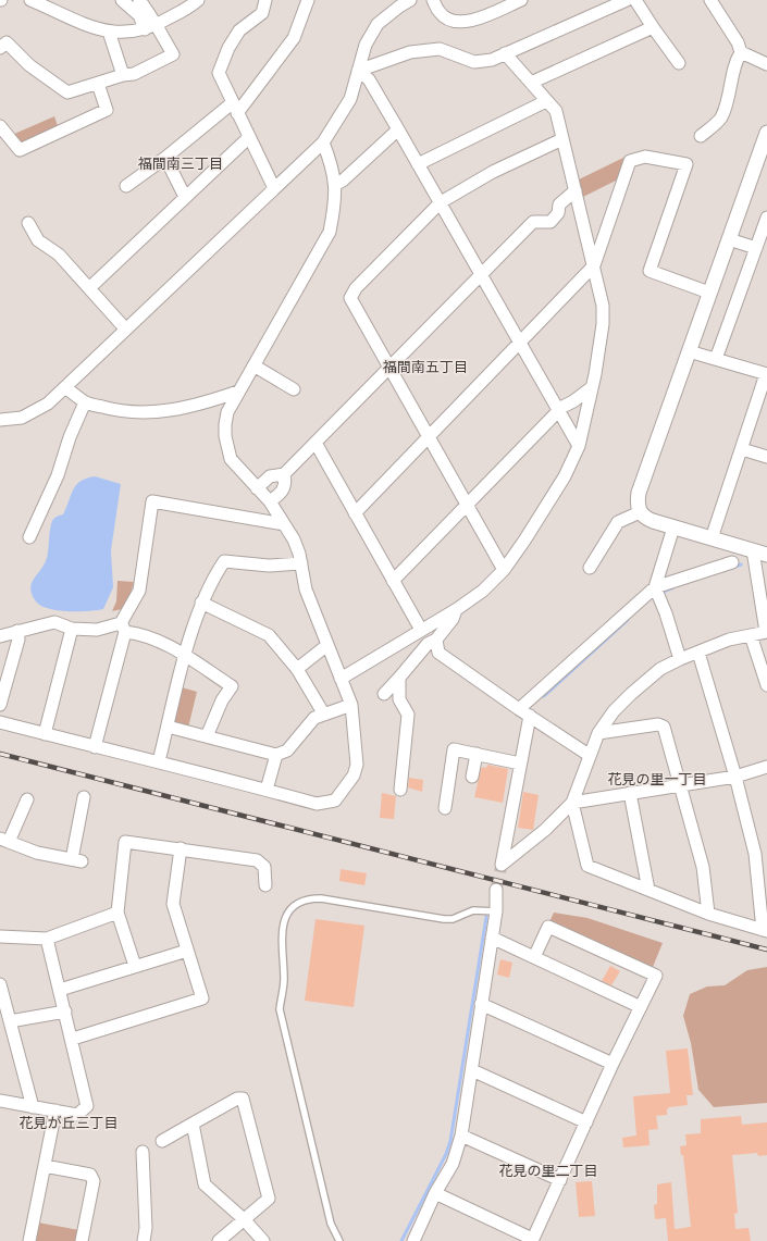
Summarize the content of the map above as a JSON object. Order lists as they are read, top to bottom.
{
  "districts": [
    "福間南三丁目",
    "福間南五丁目",
    "花見の里一丁目",
    "花見が丘三丁目",
    "花見の里二丁目"
  ]
}
